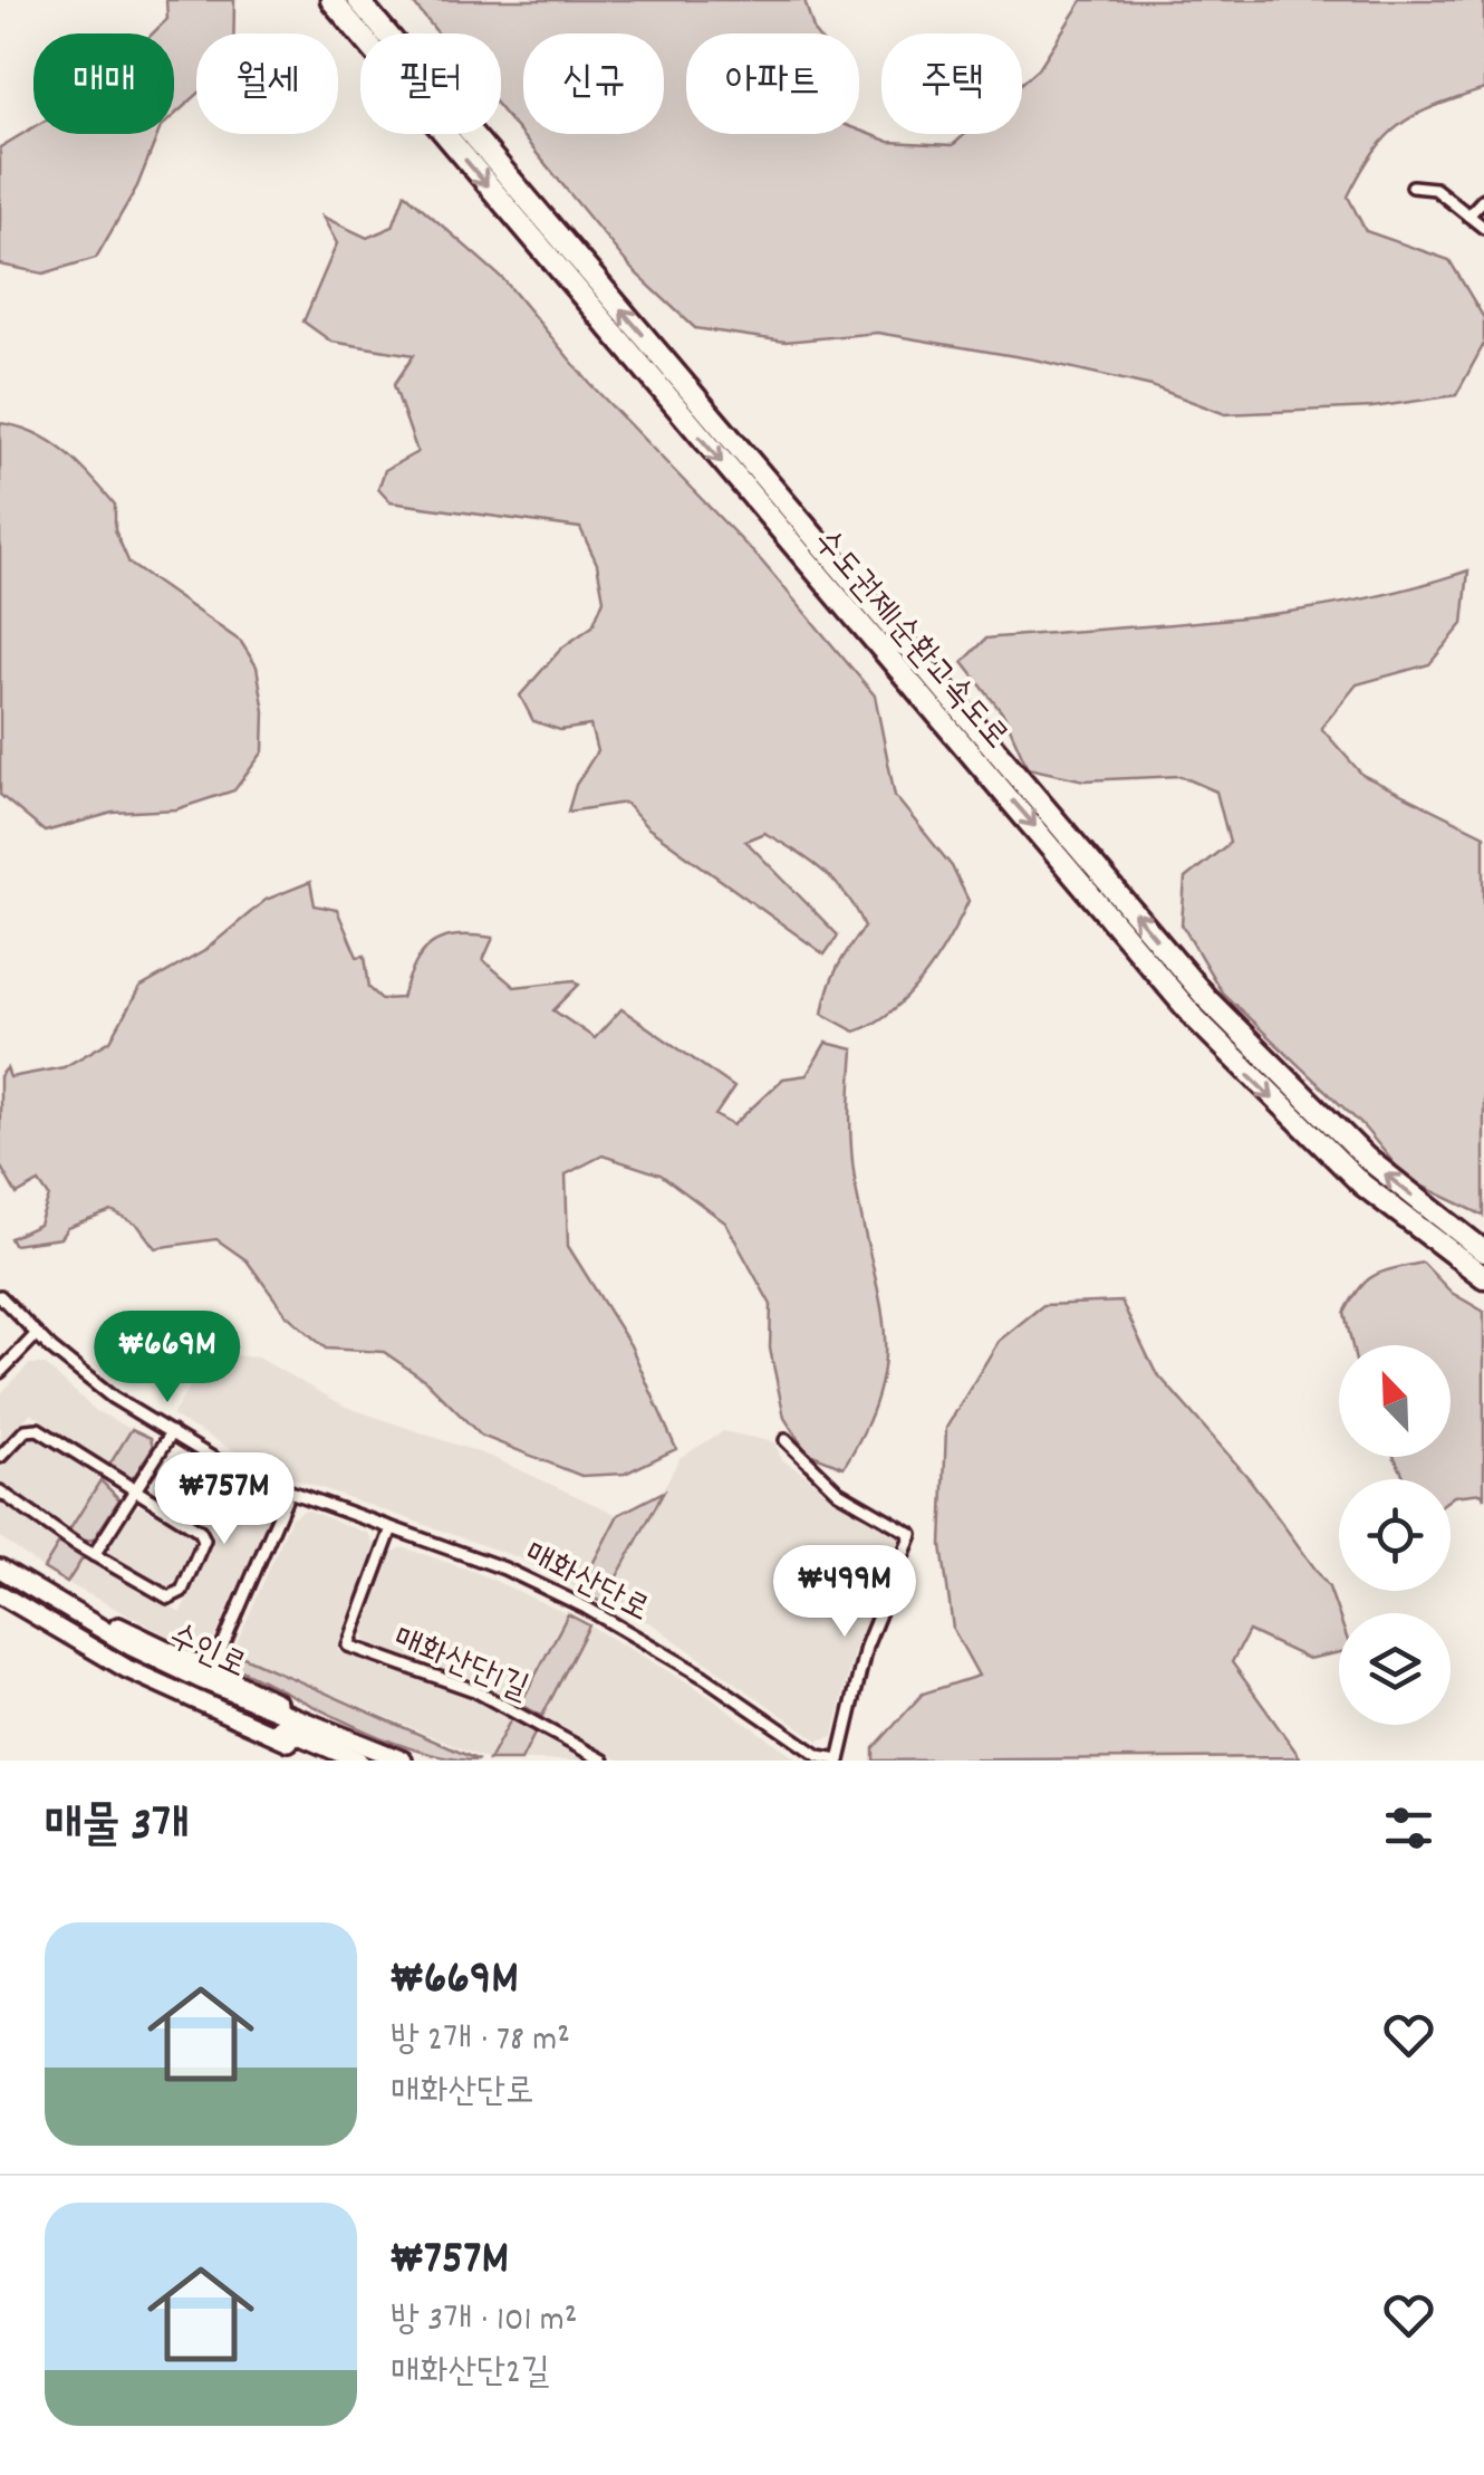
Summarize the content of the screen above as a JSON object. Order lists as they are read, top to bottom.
{
  "streets": {
    "highway": ["수도권제1순환고속도로"],
    "main road": ["수인로"],
    "street": ["매화산단로", "매화산단1길"]
  },
  "crossings": [
    ["매화산단로", "매화산단1길"]
  ],
  "north": "top left",
  "page": {
    "chip": [
      "매매",
      "월세",
      "필터",
      "신규",
      "아파트",
      "주택"
    ],
    "price": ["₩669M", "₩757M", "₩499M"],
    "heading": "매물 3개",
    "list": [
      {
        "name": "₩669M",
        "note": "방 2개 · 78 m² · 매화산단로"
      },
      {
        "name": "₩757M",
        "note": "방 3개 · 101 m² · 매화산단2길"
      }
    ]
  }
}
